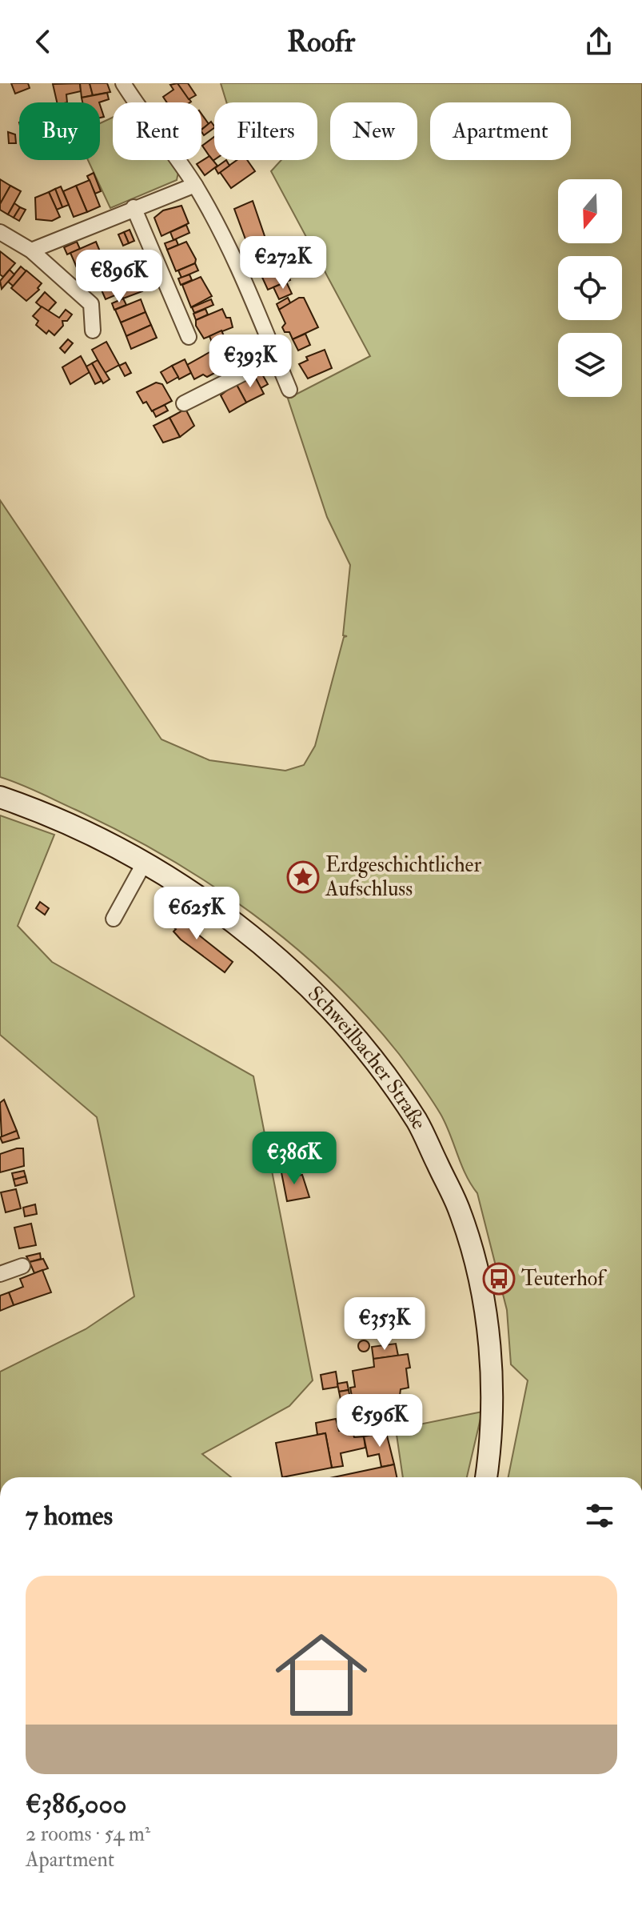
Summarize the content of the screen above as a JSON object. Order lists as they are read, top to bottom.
{
  "streets": {
    "main road": ["Schweilbacher Straße"]
  },
  "places": {
    "place": ["Erdgeschichtlicher Aufschluss"],
    "bus stop": ["Teuterhof"]
  },
  "north": "bottom",
  "page": {
    "header": "Roofr",
    "chip": [
      "Buy",
      "Rent",
      "Filters",
      "New",
      "Apartment"
    ],
    "price": [
      "€272K",
      "€896K",
      "€393K",
      "€625K",
      "€386K",
      "€353K",
      "€596K"
    ],
    "heading": "7 homes",
    "list": [
      {
        "name": "€386,000",
        "note": "2 rooms · 54 m² · Apartment"
      }
    ]
  }
}
